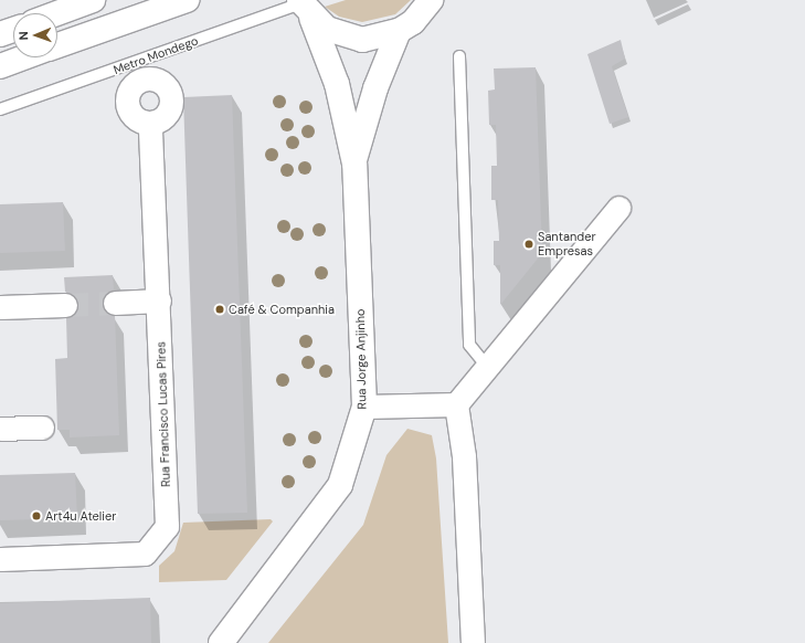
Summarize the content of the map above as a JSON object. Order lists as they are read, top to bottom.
{
  "streets": {
    "street": ["Rua Jorge Anjinho", "Rua Francisco Lucas Pires"],
    "lane": ["Metro Mondego"]
  },
  "crossings": [
    ["Metro Mondego", "Rua Jorge Anjinho"]
  ],
  "places": ["Santander Empresas", "Café & Companhia", "Art4u Atelier"],
  "north": "left"
}
